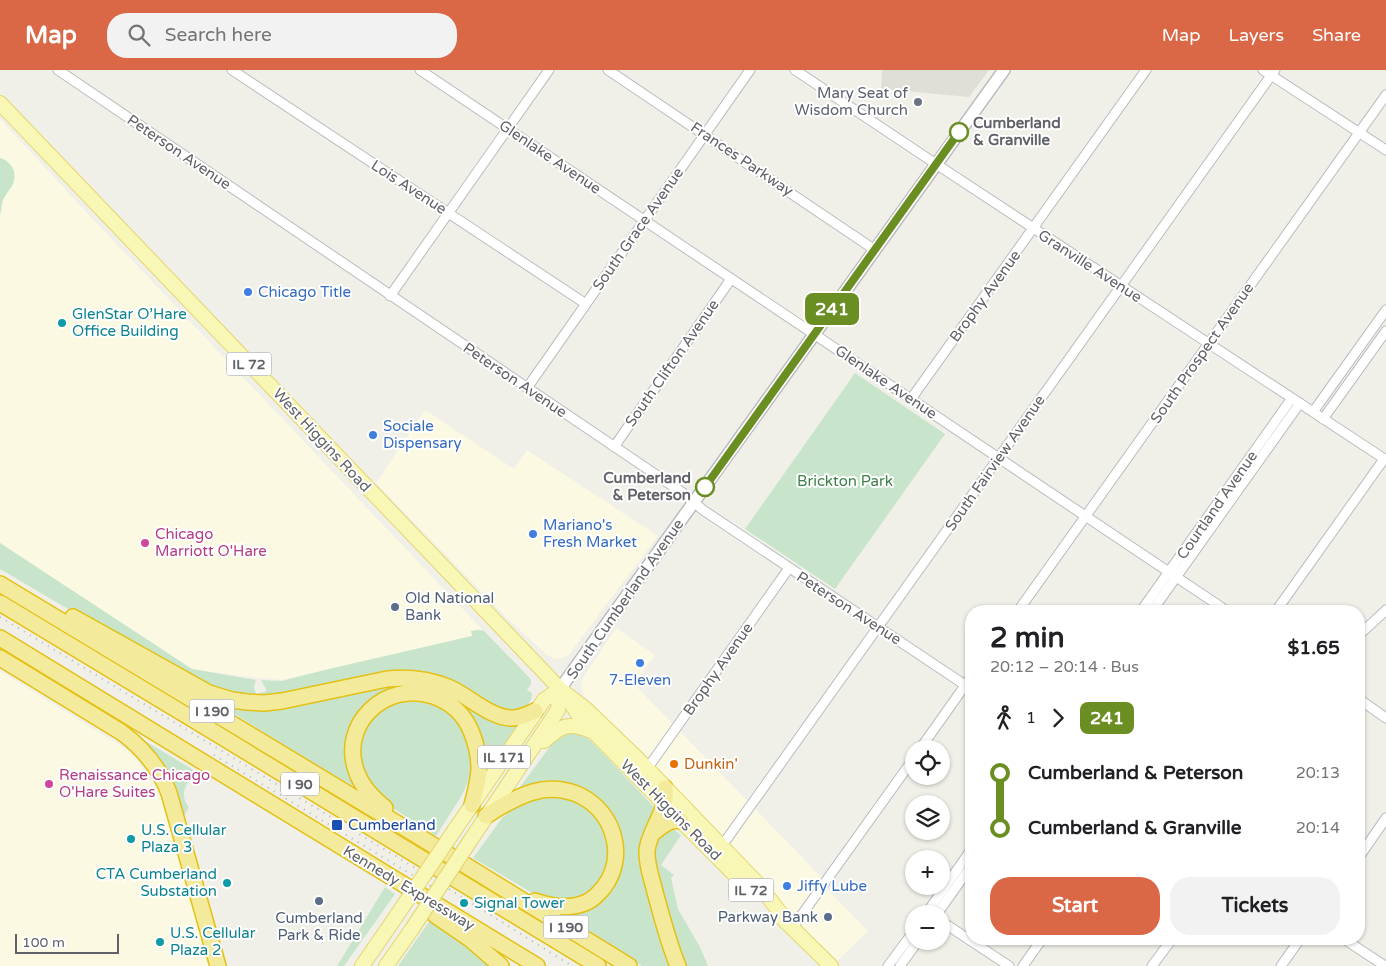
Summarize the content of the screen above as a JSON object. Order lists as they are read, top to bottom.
{
  "streets": {
    "highway": ["I 190", "I 90", "Kennedy Expressway"],
    "main road": ["IL 72", "West Higgins Road", "IL 171"],
    "street": [
      "Peterson Avenue",
      "Glenlake Avenue",
      "Frances Parkway",
      "Lois Avenue",
      "South Grace Avenue",
      "Granville Avenue",
      "Brophy Avenue",
      "South Prospect Avenue",
      "South Clifton Avenue",
      "South Fairview Avenue",
      "Courtland Avenue",
      "South Cumberland Avenue"
    ]
  },
  "crossings": [
    ["Peterson Avenue", "South Grace Avenue"],
    ["Peterson Avenue", "Brophy Avenue"],
    ["Peterson Avenue", "South Clifton Avenue"],
    ["Peterson Avenue", "South Fairview Avenue"],
    ["Peterson Avenue", "South Cumberland Avenue"],
    ["Glenlake Avenue", "South Grace Avenue"],
    ["Glenlake Avenue", "Brophy Avenue"],
    ["Glenlake Avenue", "South Prospect Avenue"],
    ["Glenlake Avenue", "South Clifton Avenue"],
    ["Glenlake Avenue", "South Fairview Avenue"],
    ["Glenlake Avenue", "Courtland Avenue"],
    ["Glenlake Avenue", "South Cumberland Avenue"],
    ["Frances Parkway", "South Grace Avenue"],
    ["Frances Parkway", "South Cumberland Avenue"],
    ["Lois Avenue", "South Grace Avenue"],
    ["Granville Avenue", "Brophy Avenue"],
    ["Granville Avenue", "South Prospect Avenue"],
    ["Granville Avenue", "South Fairview Avenue"],
    ["Granville Avenue", "Courtland Avenue"],
    ["Granville Avenue", "South Cumberland Avenue"],
    ["Brophy Avenue", "West Higgins Road"],
    ["West Higgins Road", "South Fairview Avenue"],
    ["West Higgins Road", "South Cumberland Avenue"],
    ["West Higgins Road", "IL 171"],
    ["South Cumberland Avenue", "IL 171"]
  ],
  "parks": ["Brickton Park"],
  "places": {
    "other": [
      "Mary Seat of Wisdom Church",
      "Cumberland & Granville",
      "Chicago Title",
      "GlenStar O’Hare Office Building",
      "Sociale Dispensary",
      "Cumberland & Peterson",
      "Mariano's Fresh Market",
      "Chicago Marriott O'Hare",
      "Old National Bank",
      "7-Eleven",
      "Dunkin'",
      "Renaissance Chicago O'Hare Suites",
      "U.S. Cellular Plaza 3",
      "CTA Cumberland Substation",
      "Jiffy Lube",
      "Cumberland Park & Ride",
      "Signal Tower",
      "Parkway Bank",
      "U.S. Cellular Plaza 2"
    ],
    "transit": ["Cumberland"]
  },
  "lines": ["bus line 241"],
  "scale_bar": "100 m",
  "page": {
    "header": "Map",
    "search": "Search here",
    "nav": ["Map", "Layers", "Share"],
    "on_map": "241",
    "heading": ["2 min", "20:12 – 20:14 · Bus", "$1.65"],
    "legs": ["1", "241"],
    "map_buttons": ["+", "−"],
    "list": [
      {
        "name": "Cumberland & Peterson",
        "value": "20:13"
      },
      {
        "name": "Cumberland & Granville",
        "value": "20:14"
      }
    ],
    "buttons": ["Start", "Tickets"],
    "scale": "100 m"
  }
}
